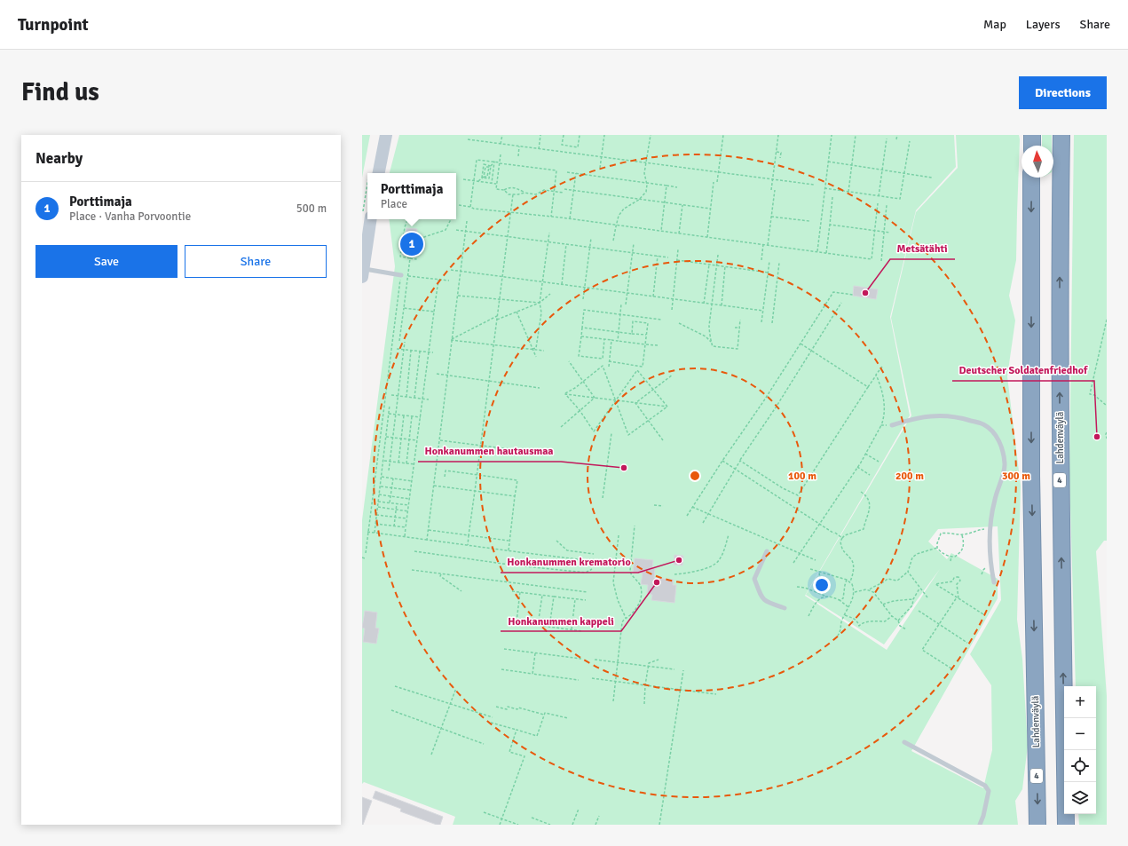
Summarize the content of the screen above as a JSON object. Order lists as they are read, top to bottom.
{
  "streets": {
    "highway": ["Lahdenväylä", "4"]
  },
  "places": [
    "Metsätähti",
    "Deutscher Soldatenfriedhof",
    "Honkanummen hautausmaa",
    "Honkanummen krematorio",
    "Honkanummen kappeli"
  ],
  "north": "top",
  "page": {
    "header": "Turnpoint",
    "nav": ["Map", "Layers", "Share"],
    "buttons": [
      "Directions",
      ["Save", "Share"]
    ],
    "title": "Find us",
    "heading": "Nearby",
    "popup": ["Porttimaja", "Place"],
    "list": [
      {
        "mark": "1",
        "name": "Porttimaja",
        "note": "Place · Vanha Porvoontie",
        "value": "500 m"
      }
    ],
    "pins": "1",
    "map_buttons": ["+", "−"]
  },
  "rings": ["100 m", "200 m", "300 m"]
}
